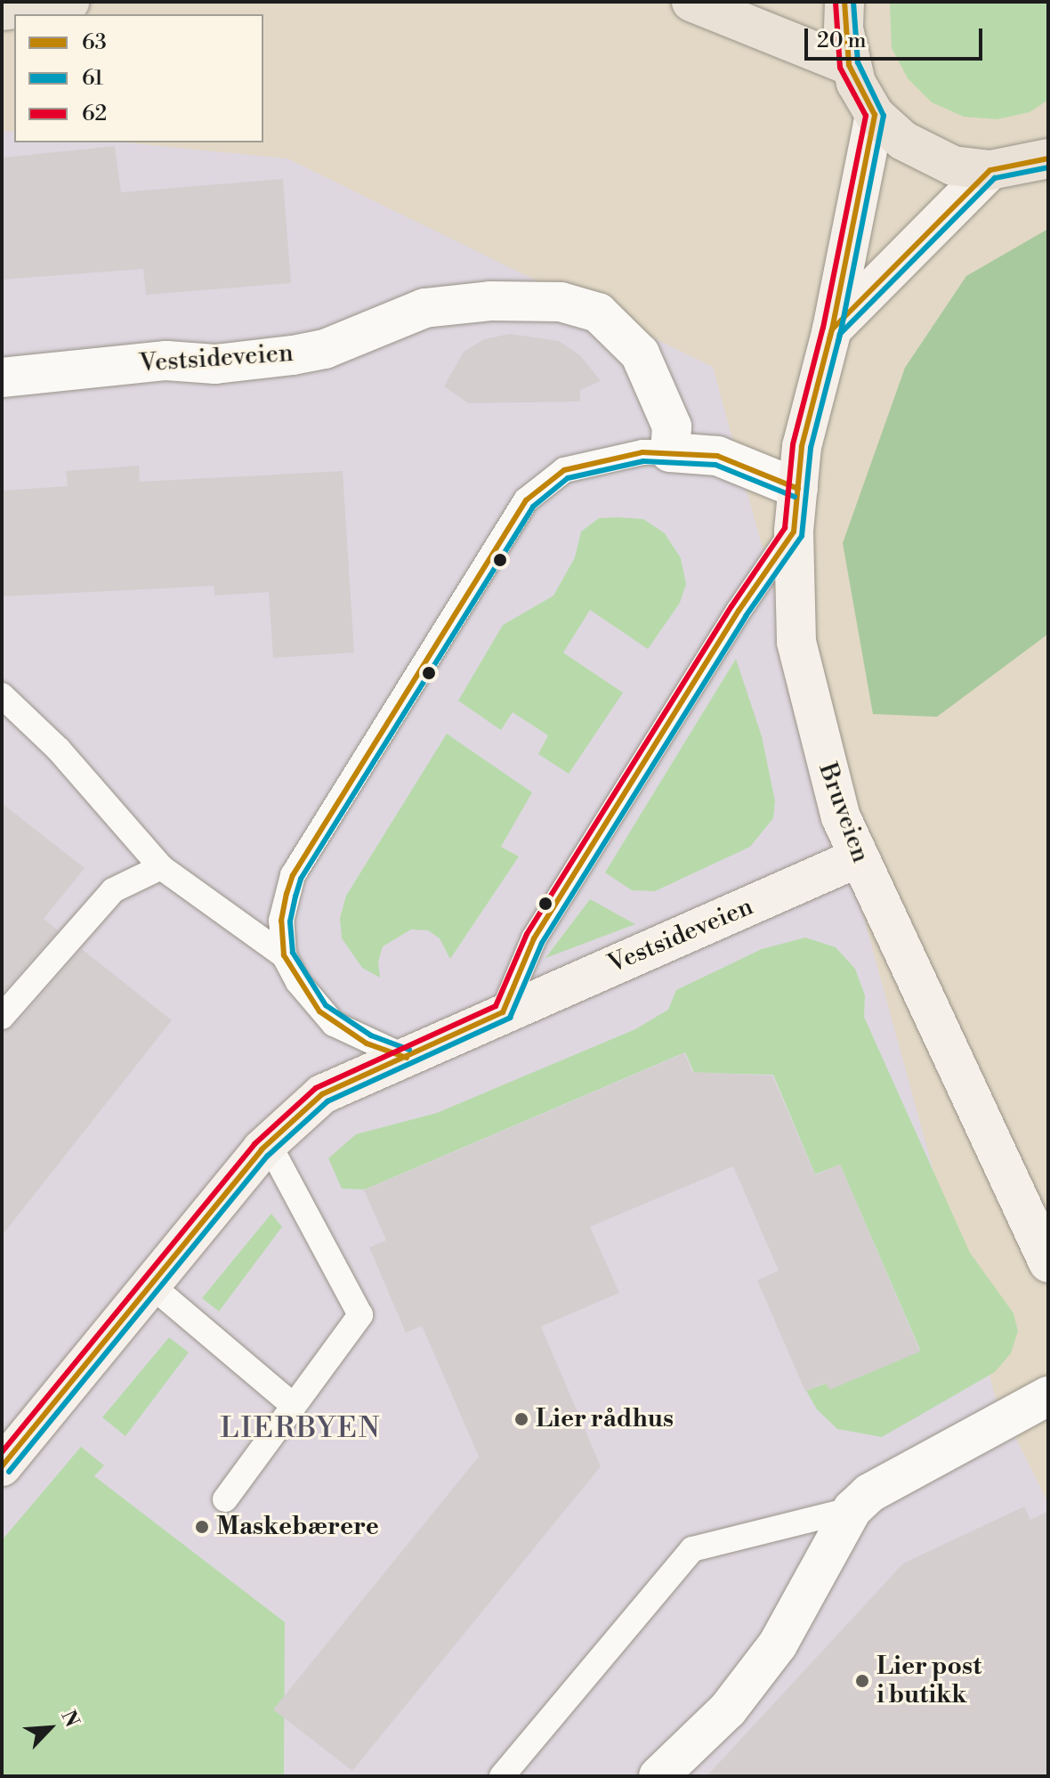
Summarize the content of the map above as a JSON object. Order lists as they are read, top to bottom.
{
  "streets": {
    "street": ["Vestsideveien", "Bruveien"]
  },
  "crossings": [
    ["Vestsideveien", "Bruveien"]
  ],
  "districts": ["LIERBYEN"],
  "places": ["Lier rådhus", "Maskebærere", "Lier post i butikk"],
  "lines": ["transit line 63", "transit line 61", "transit line 62"],
  "legend": ["63", "61", "62"],
  "scale_bar": "20 m",
  "north": "top right"
}
